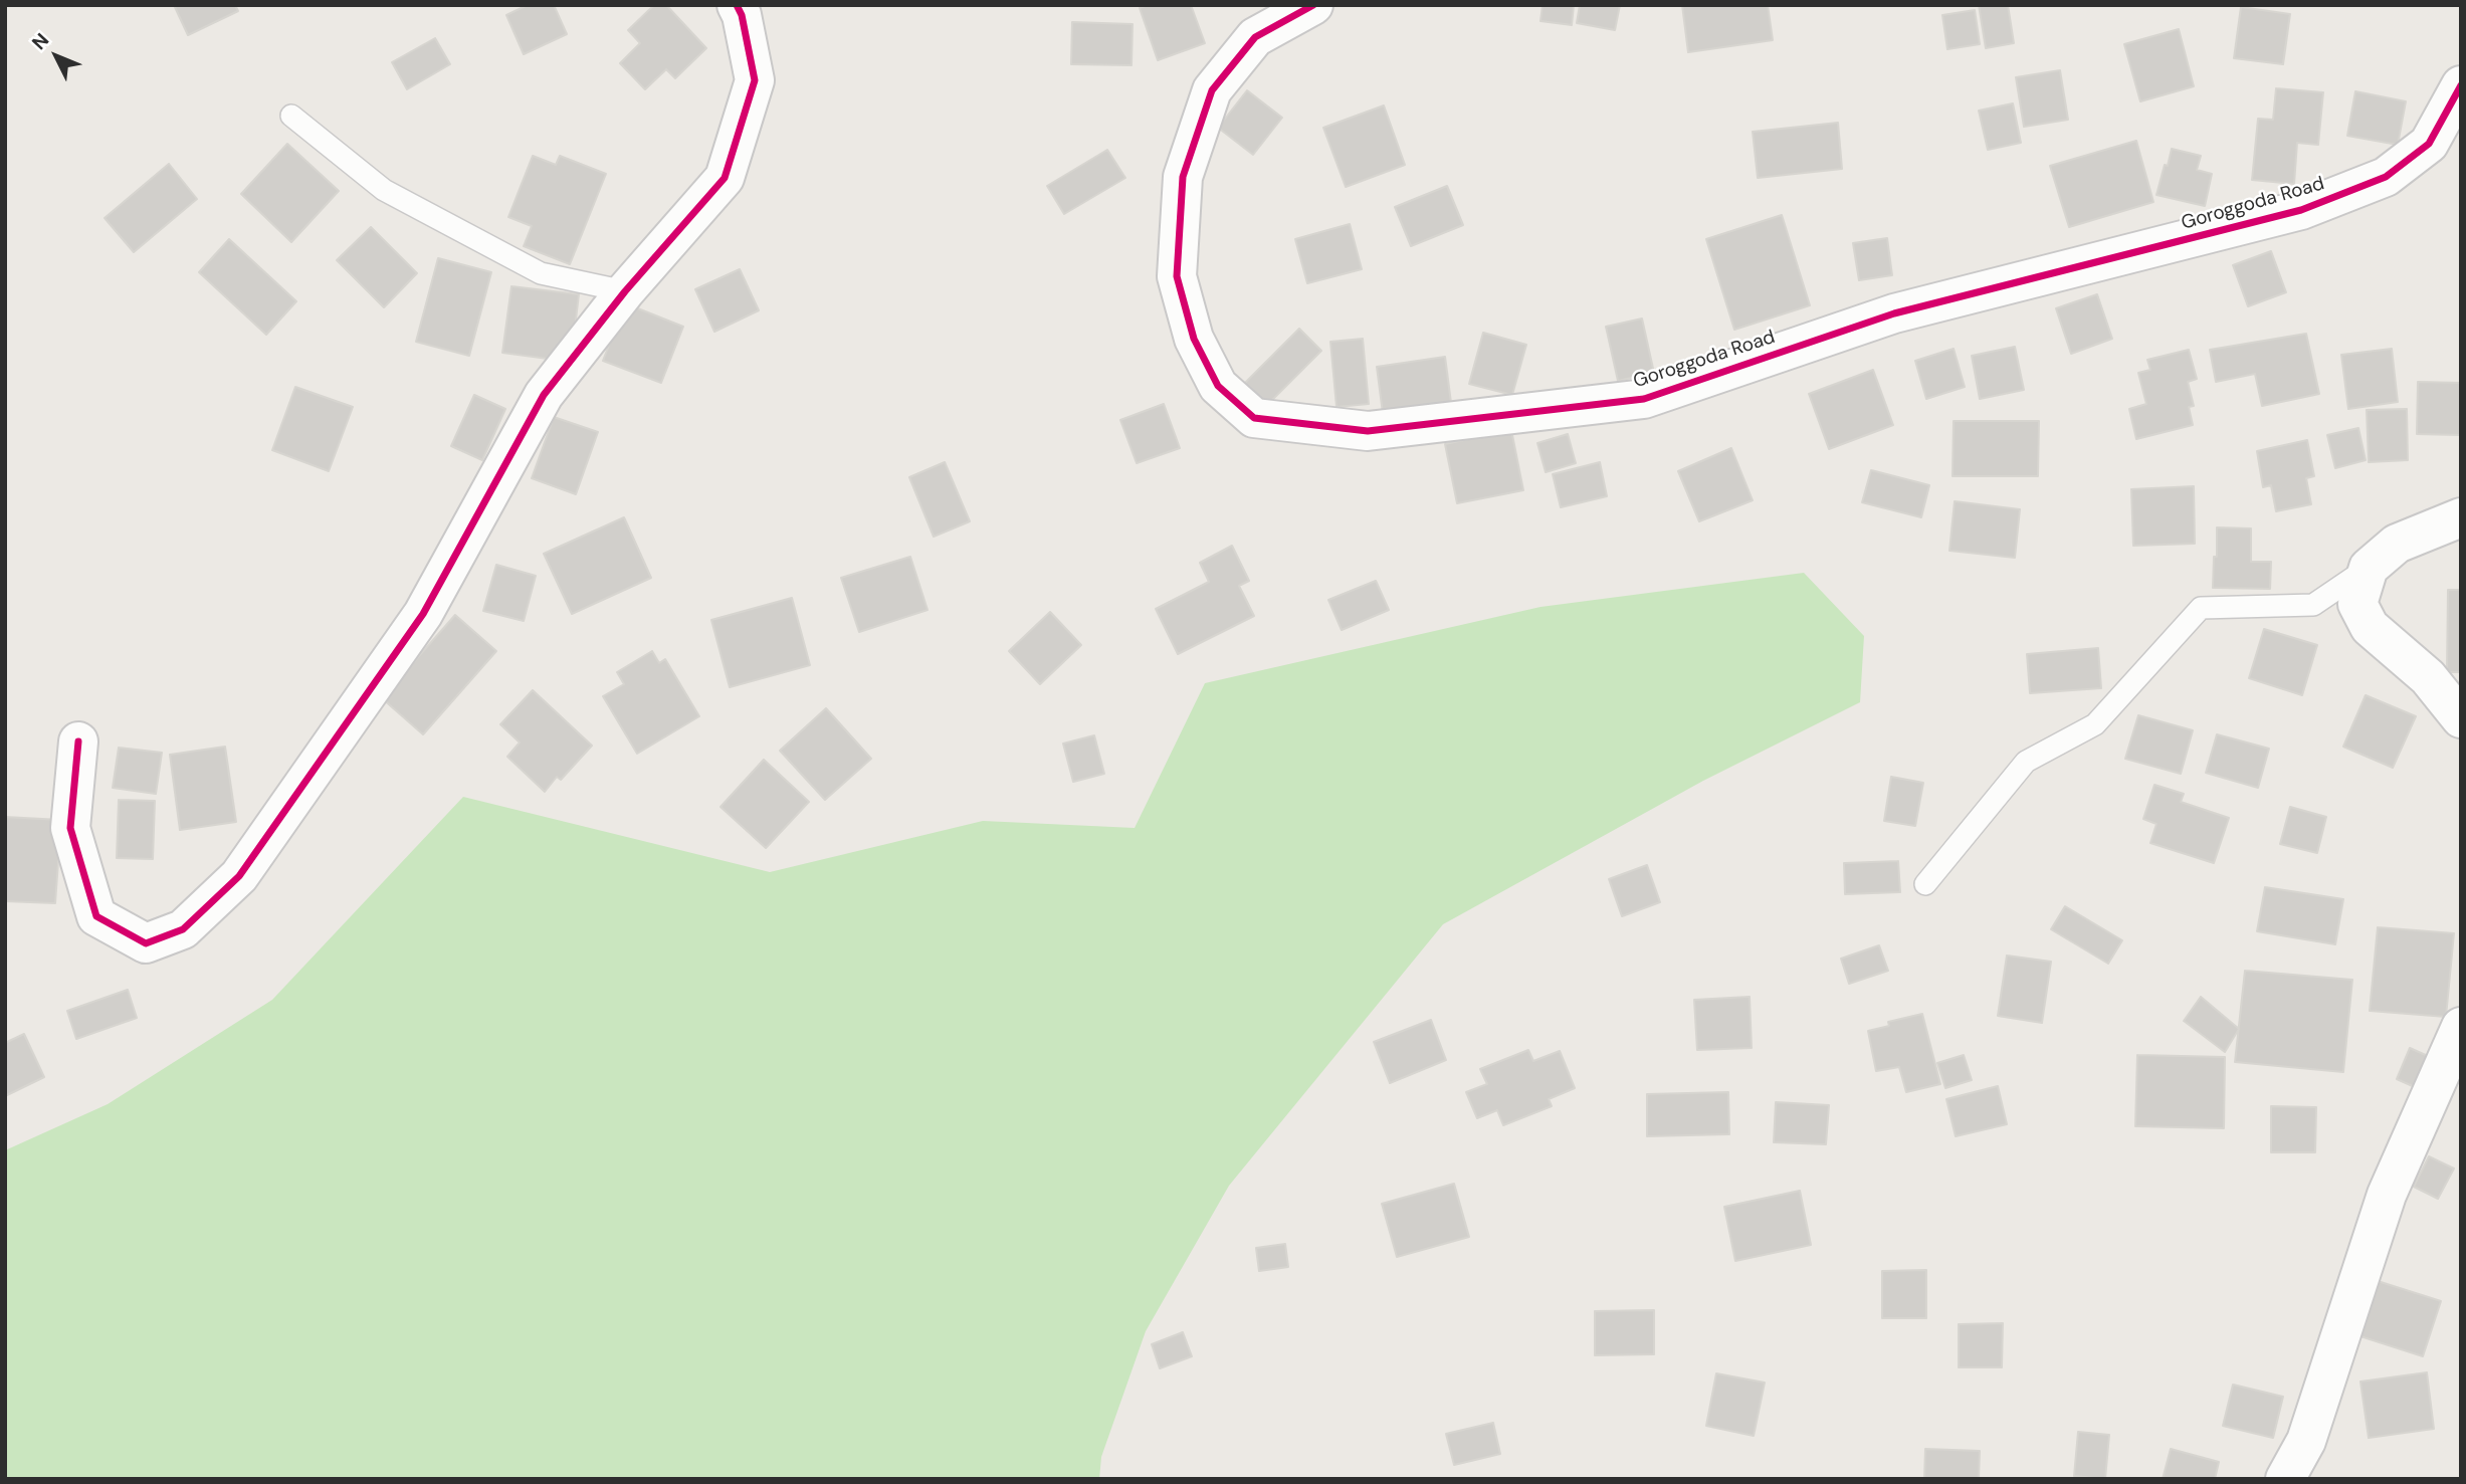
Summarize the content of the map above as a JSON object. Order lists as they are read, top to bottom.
{
  "streets": {
    "street": ["Goroggoda Road"]
  },
  "north": "top left"
}
